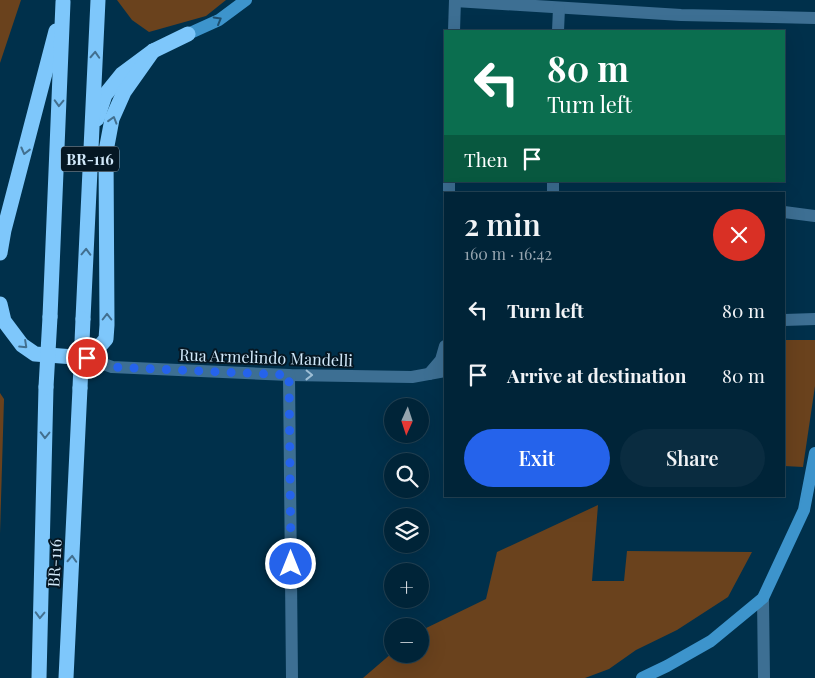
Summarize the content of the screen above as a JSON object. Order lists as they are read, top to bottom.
{
  "streets": {
    "highway": ["BR-116"],
    "street": ["Rua Armelindo Mandelli"]
  },
  "one_way": ["Rua Armelindo Mandelli"],
  "north": "bottom",
  "page": {
    "turn": ["80 m", "Turn left"],
    "then": "Then",
    "heading": ["2 min", "160 m · 16:42"],
    "list": [
      {
        "name": "Turn left",
        "value": "80 m"
      },
      {
        "name": "Arrive at destination",
        "value": "80 m"
      }
    ],
    "map_buttons": ["+", "−"],
    "buttons": ["Exit", "Share"]
  }
}
